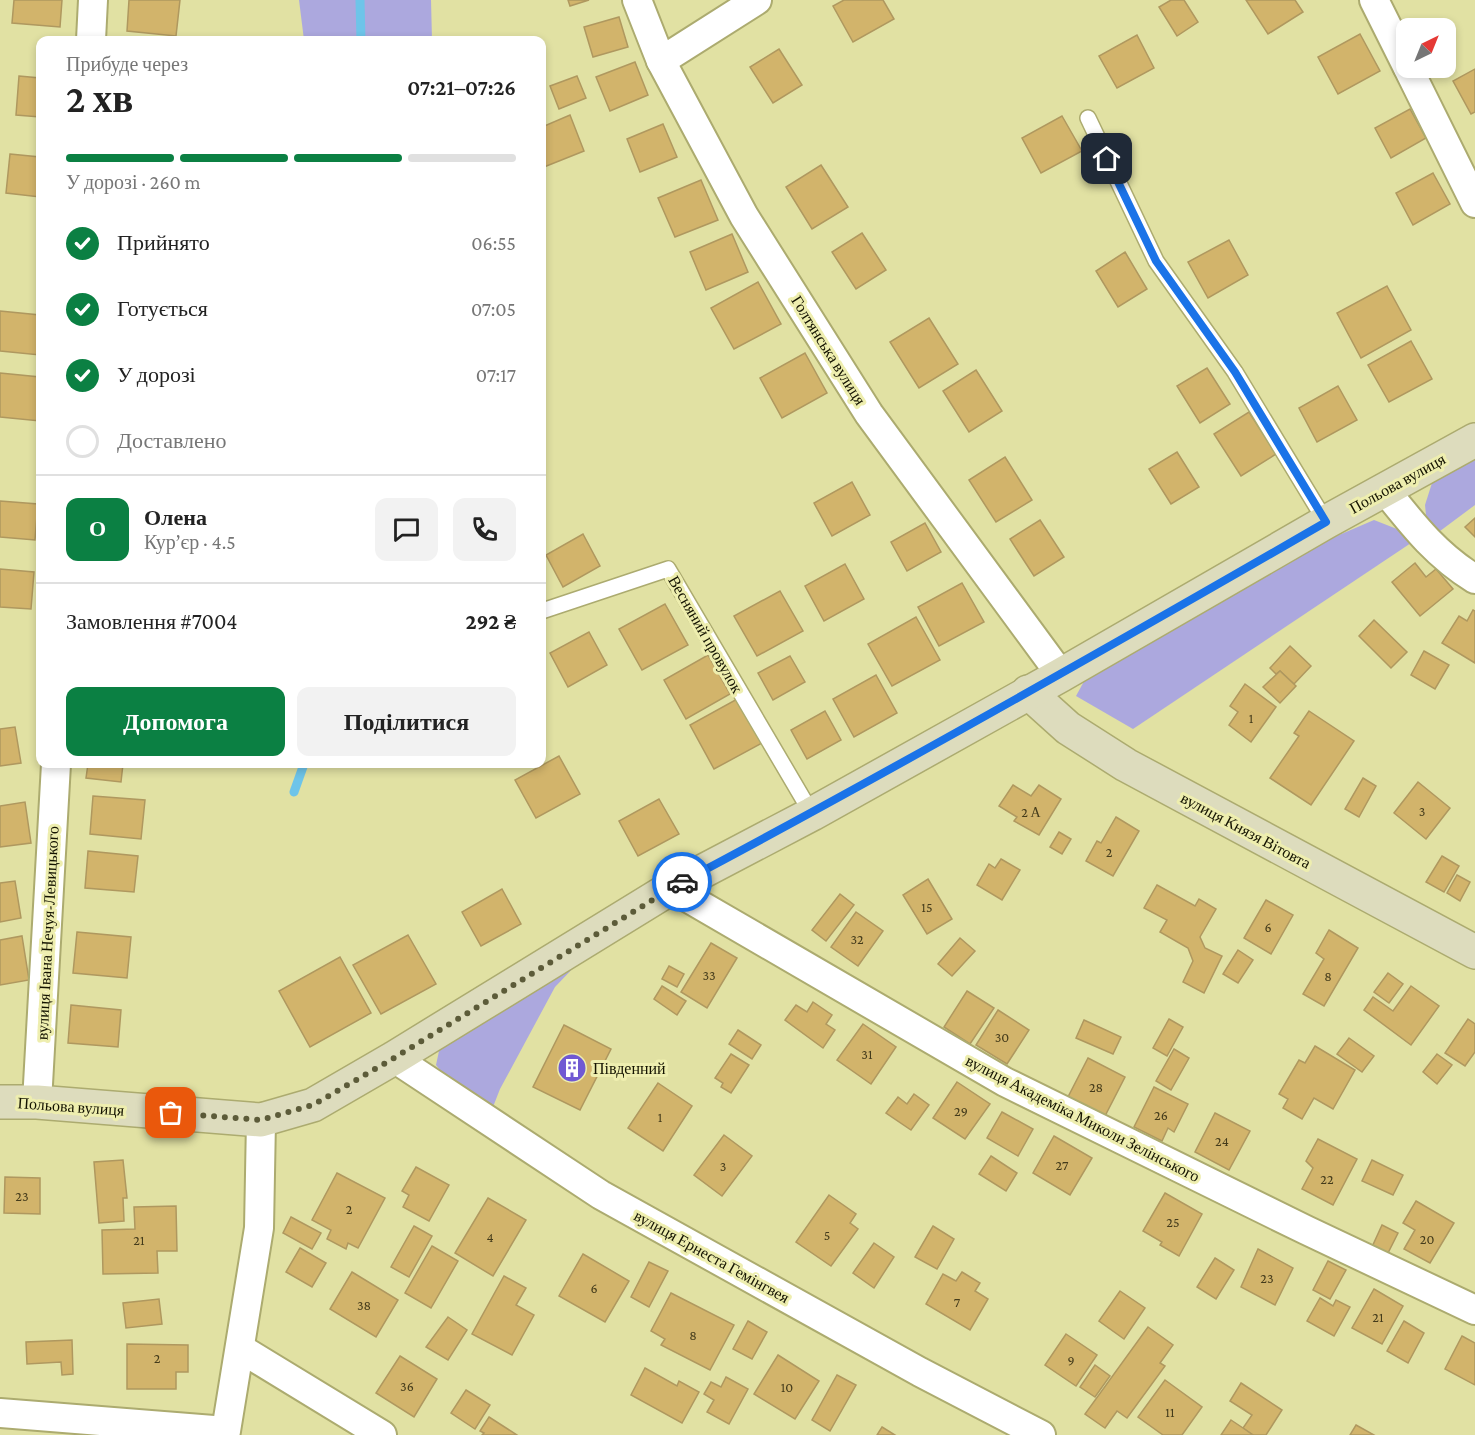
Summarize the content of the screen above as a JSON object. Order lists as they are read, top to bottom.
{
  "streets": {
    "street": [
      "Голтянська вулиця",
      "Польова вулиця",
      "вулиця Князя Вітовта",
      "вулиця Івана Нечуя-Левицького",
      "вулиця Академіка Миколи Зелінського",
      "вулиця Ернеста Гемінгвея"
    ],
    "lane": ["Весняний провулок"]
  },
  "crossings": [
    ["Голтянська вулиця", "Польова вулиця"],
    ["Польова вулиця", "Весняний провулок"],
    ["Польова вулиця", "вулиця Князя Вітовта"],
    ["Польова вулиця", "вулиця Івана Нечуя-Левицького"],
    ["Польова вулиця", "вулиця Академіка Миколи Зелінського"],
    ["Польова вулиця", "вулиця Ернеста Гемінгвея"]
  ],
  "places": {
    "building": ["Південний"]
  },
  "house_numbers": [
    "1",
    "3",
    "2 А",
    "2",
    "15",
    "6",
    "32",
    "33",
    "8",
    "30",
    "31",
    "28",
    "29",
    "26",
    "1",
    "24",
    "27",
    "3",
    "22",
    "23",
    "2",
    "25",
    "5",
    "4",
    "20",
    "21",
    "23",
    "6",
    "7",
    "38",
    "21",
    "8",
    "2",
    "9",
    "36",
    "10",
    "11"
  ],
  "north": "top right",
  "page": {
    "heading": ["2 хв", "Прибуде через", "07:21–07:26"],
    "panel": [
      "Олена",
      "Кур’єр · 4.5",
      "Замовлення #7004",
      "292 ₴"
    ],
    "bar": "У дорозі · 260 m",
    "list": [
      ["Прийнято", "06:55"],
      ["Готується", "07:05"],
      ["У дорозі", "07:17"],
      "Доставлено"
    ],
    "round": "О",
    "buttons": ["Допомога", "Поділитися"]
  }
}
